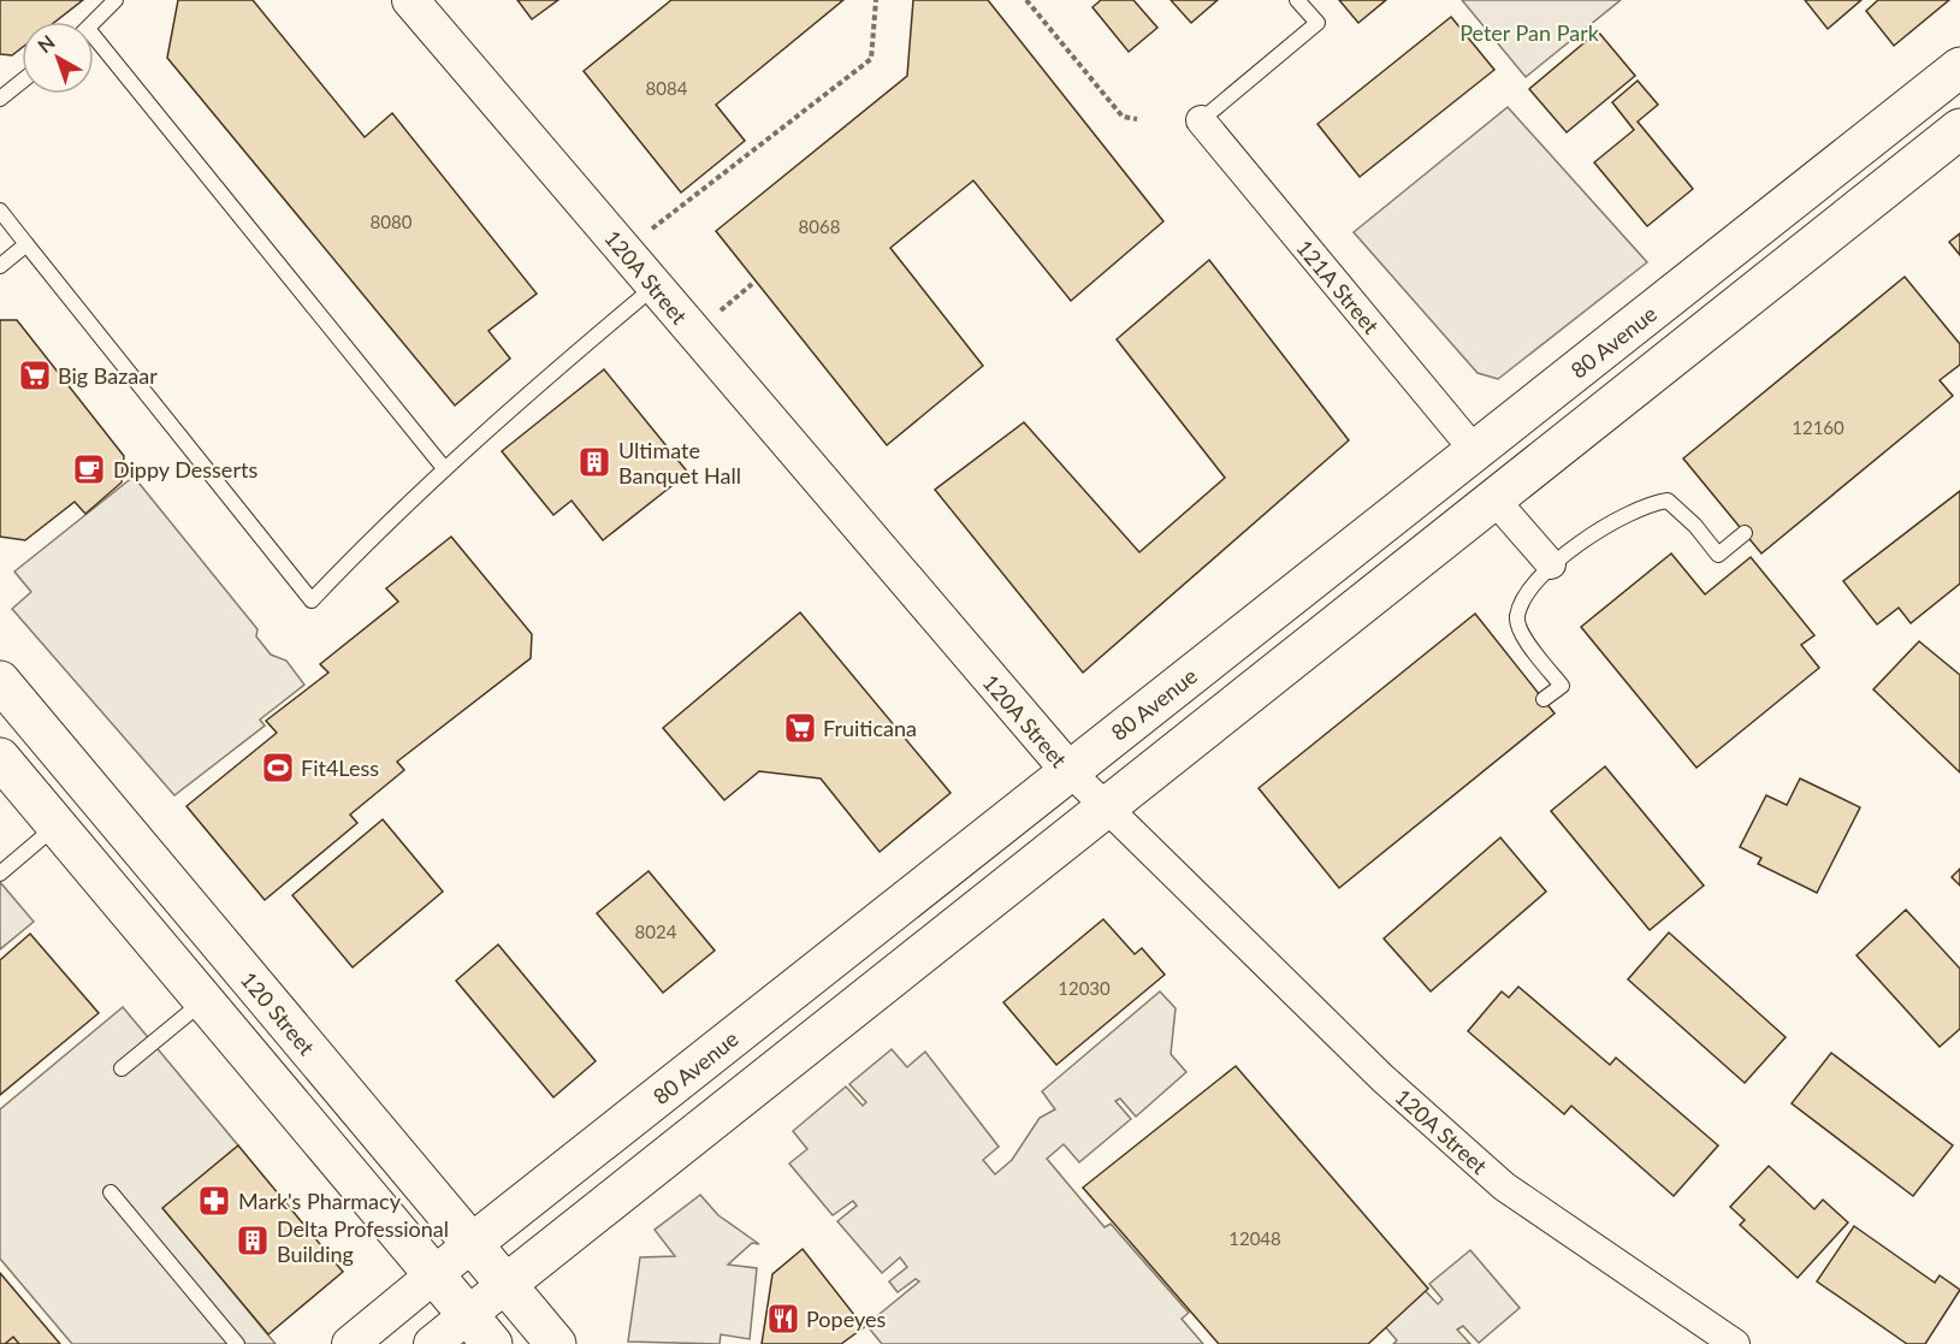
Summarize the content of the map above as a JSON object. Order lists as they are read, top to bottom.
{
  "streets": {
    "main road": ["80 Avenue", "120 Street"],
    "street": ["120A Street", "121A Street"]
  },
  "crossings": [
    ["120A Street", "80 Avenue"],
    ["121A Street", "80 Avenue"],
    ["80 Avenue", "120 Street"]
  ],
  "parks": ["Peter Pan Park"],
  "places": {
    "supermarket": ["Big Bazaar", "Fruiticana"],
    "building": ["Ultimate Banquet Hall", "Delta Professional Building"],
    "cafe": ["Dippy Desserts"],
    "sports": ["Fit4Less"],
    "pharmacy": ["Mark's Pharmacy"],
    "restaurant": ["Popeyes"]
  },
  "house_numbers": [
    "8084",
    "8080",
    "8068",
    "12160",
    "8024",
    "12030",
    "12048"
  ],
  "north": "top left"
}
